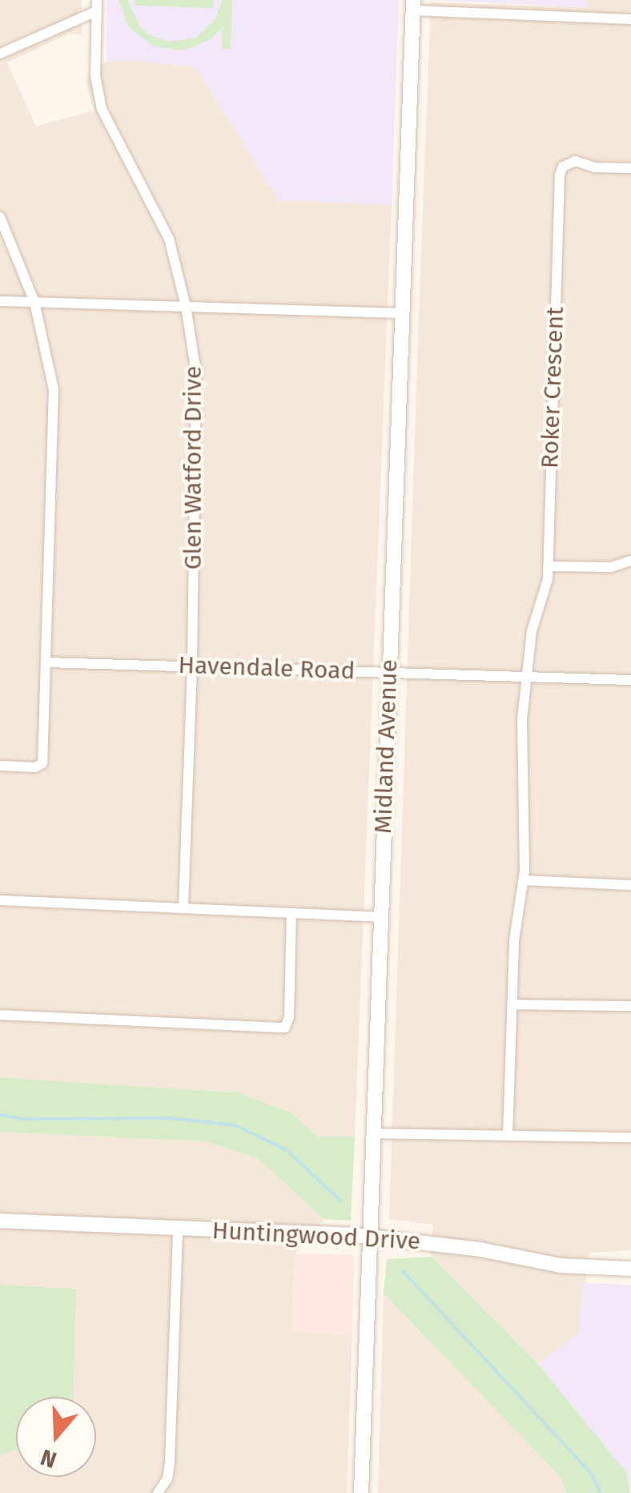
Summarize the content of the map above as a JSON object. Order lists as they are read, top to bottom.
{
  "streets": {
    "main road": ["Midland Avenue", "Huntingwood Drive"],
    "street": ["Roker Crescent", "Glen Watford Drive", "Havendale Road"]
  },
  "crossings": [
    ["Roker Crescent", "Havendale Road"],
    ["Glen Watford Drive", "Havendale Road"],
    ["Havendale Road", "Midland Avenue"],
    ["Midland Avenue", "Huntingwood Drive"]
  ],
  "north": "bottom"
}
